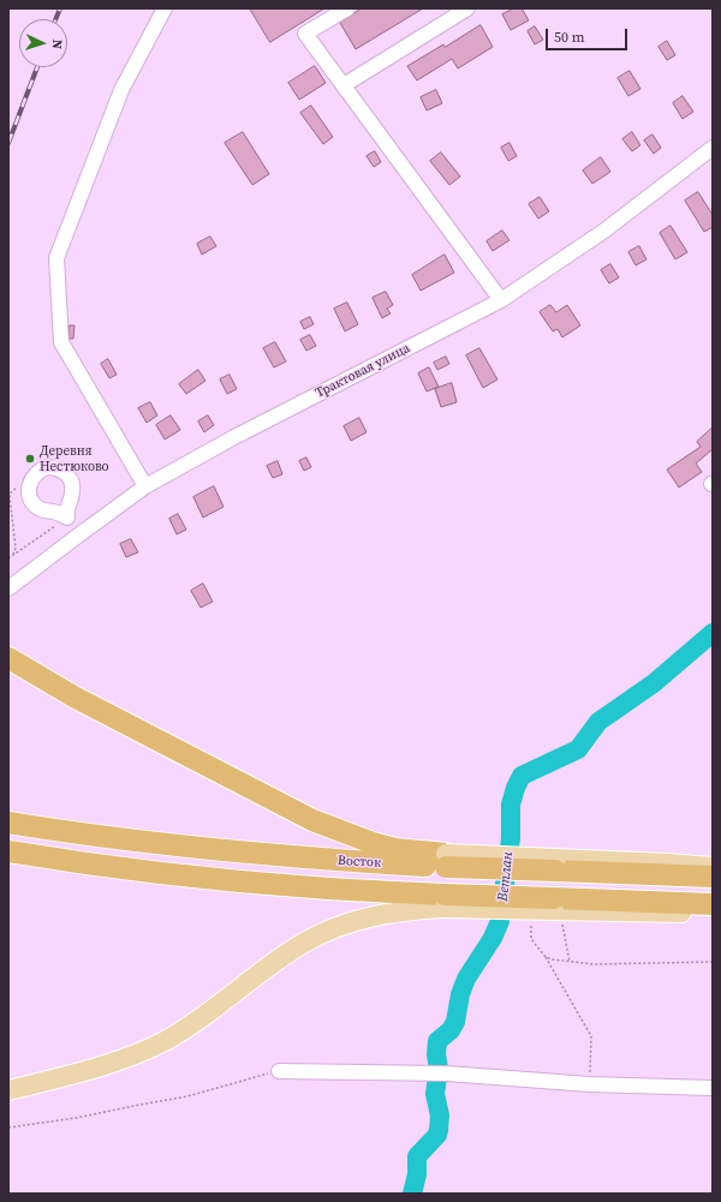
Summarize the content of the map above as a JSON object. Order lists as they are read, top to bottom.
{
  "streets": {
    "highway": ["Восток"],
    "street": ["Трактовая улица"]
  },
  "water": ["Ветлан"],
  "places": ["Деревня Нестюково"],
  "scale_bar": "50 m",
  "north": "right"
}
